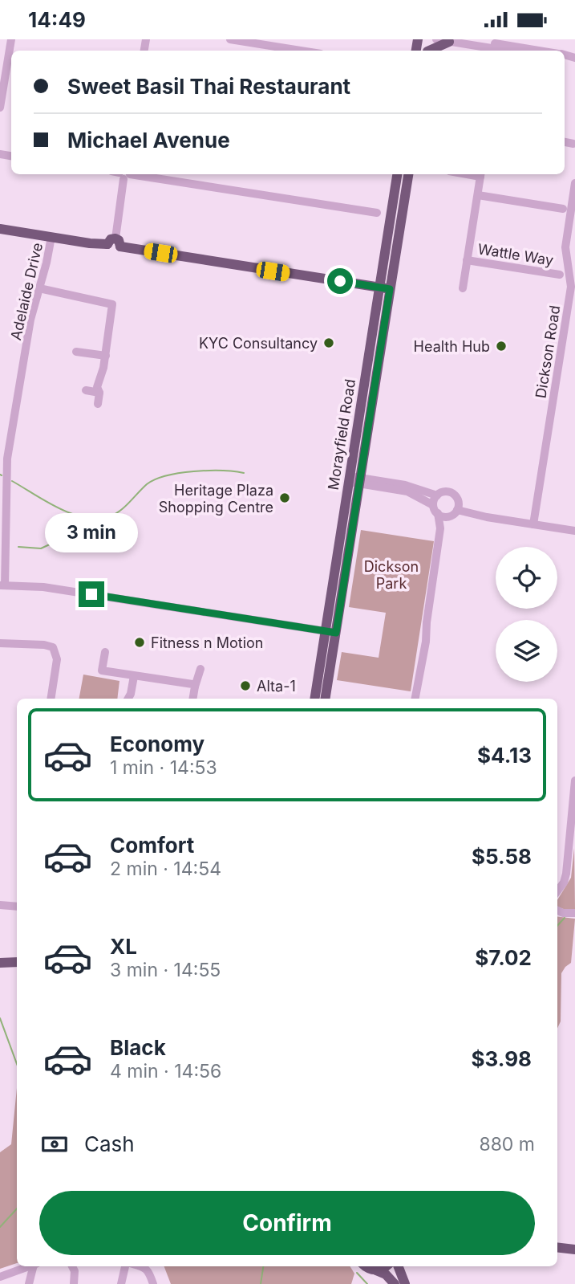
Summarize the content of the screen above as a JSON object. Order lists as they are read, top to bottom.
{
  "streets": {
    "main road": ["Morayfield Road"],
    "street": ["Wattle Way", "Adelaide Drive", "Dickson Road"]
  },
  "parks": ["Dickson Park"],
  "places": [
    "KYC Consultancy",
    "Health Hub",
    "Heritage Plaza Shopping Centre",
    "Fitness n Motion",
    "Alta-1"
  ],
  "page": {
    "status": "14:49",
    "banner": ["Sweet Basil Thai Restaurant", "Michael Avenue"],
    "bubble": "3 min",
    "list": [
      {
        "name": "Economy",
        "note": "1 min · 14:53",
        "value": "$4.13"
      },
      {
        "name": "Comfort",
        "note": "2 min · 14:54",
        "value": "$5.58"
      },
      {
        "name": "XL",
        "note": "3 min · 14:55",
        "value": "$7.02"
      },
      {
        "name": "Black",
        "note": "4 min · 14:56",
        "value": "$3.98"
      }
    ],
    "pay": ["Cash", "880 m"],
    "buttons": "Confirm"
  }
}
